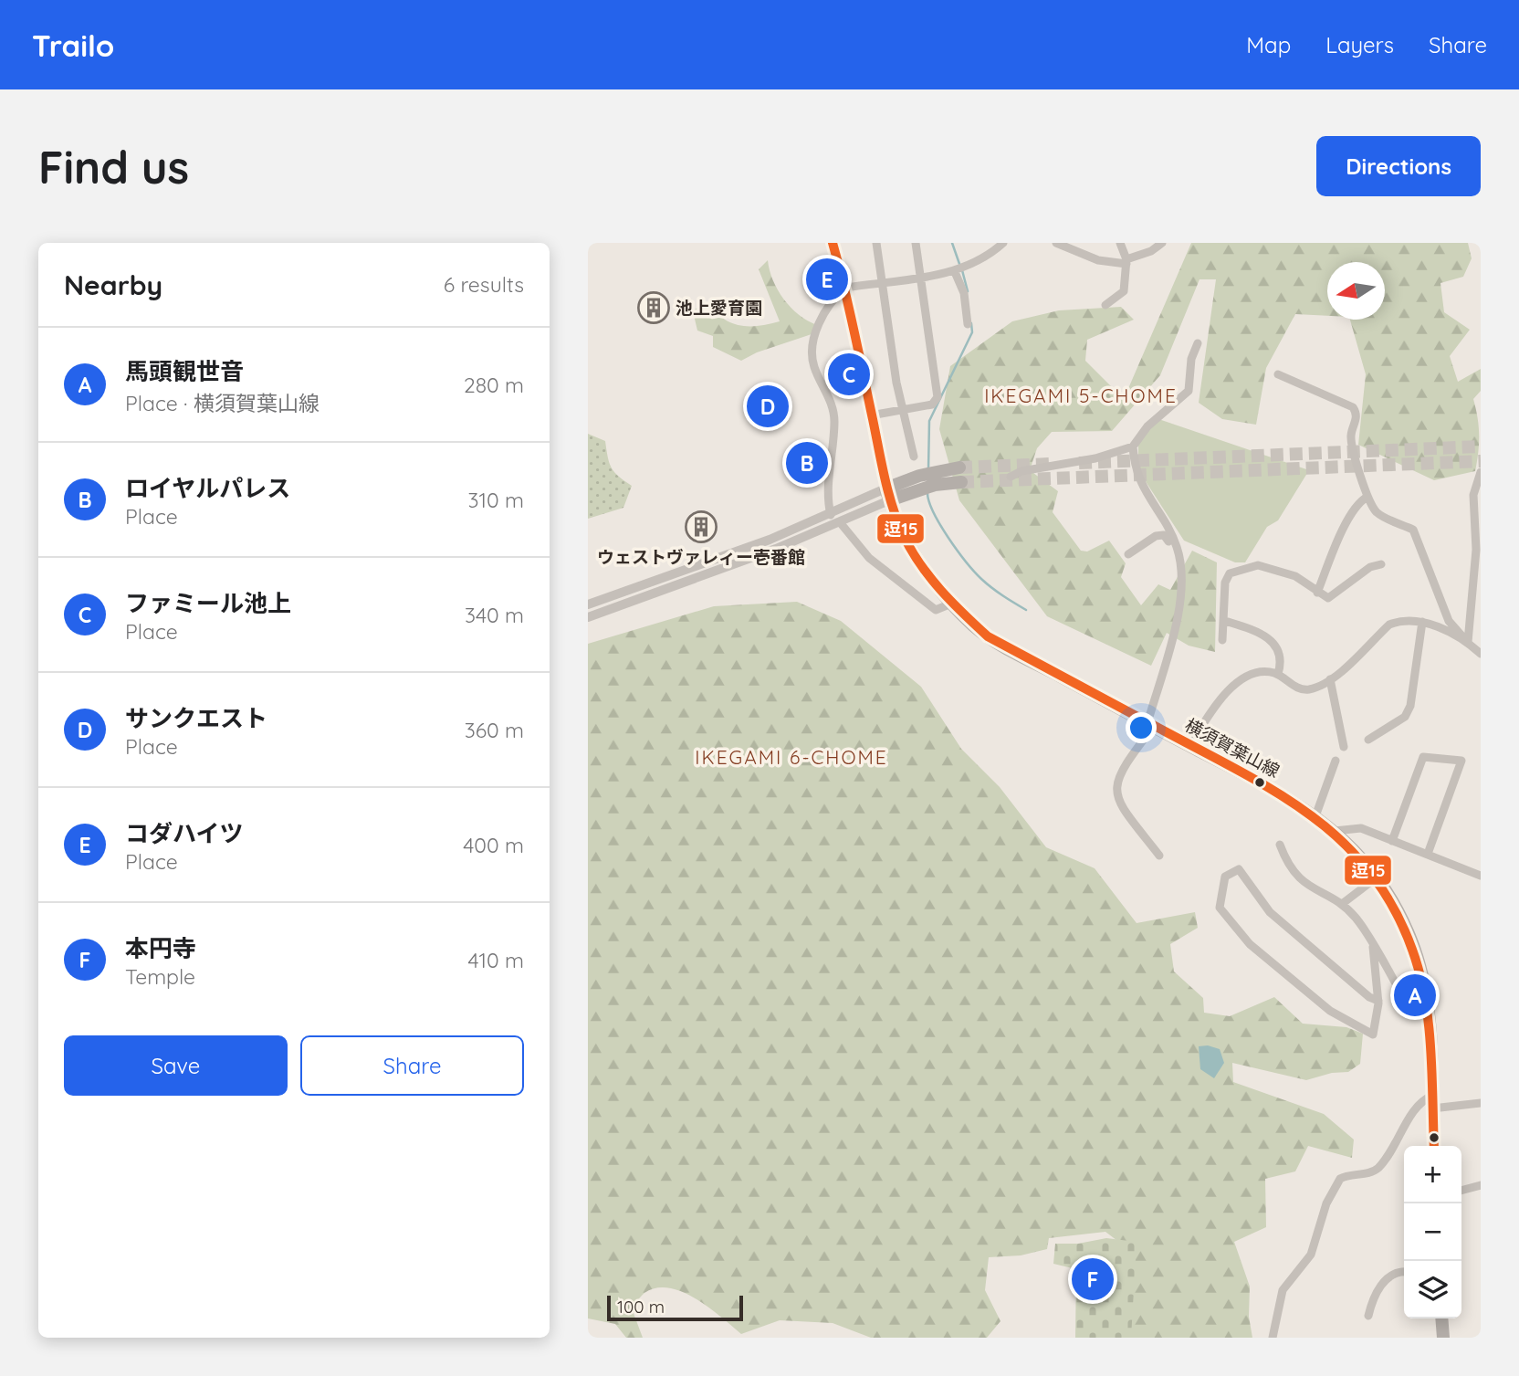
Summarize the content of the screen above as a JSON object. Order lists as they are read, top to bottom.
{
  "streets": {
    "main road": ["横須賀葉山線"]
  },
  "districts": ["IKEGAMI 5-CHOME", "IKEGAMI 6-CHOME"],
  "places": {
    "building": ["池上愛育園", "ウェストヴァレィー壱番館"]
  },
  "lines": ["transit line 逗15"],
  "scale_bar": "100 m",
  "north": "left",
  "page": {
    "header": "Trailo",
    "nav": ["Map", "Layers", "Share"],
    "buttons": [
      "Directions",
      ["Save", "Share"]
    ],
    "title": "Find us",
    "heading": ["Nearby", "6 results"],
    "pins": [
      "E",
      "C",
      "D",
      "B",
      "A",
      "F"
    ],
    "list": [
      {
        "mark": "A",
        "name": "馬頭観世音",
        "note": "Place · 横須賀葉山線",
        "value": "280 m"
      },
      {
        "mark": "B",
        "name": "ロイヤルパレス",
        "note": "Place",
        "value": "310 m"
      },
      {
        "mark": "C",
        "name": "ファミール池上",
        "note": "Place",
        "value": "340 m"
      },
      {
        "mark": "D",
        "name": "サンクエスト",
        "note": "Place",
        "value": "360 m"
      },
      {
        "mark": "E",
        "name": "コダハイツ",
        "note": "Place",
        "value": "400 m"
      },
      {
        "mark": "F",
        "name": "本円寺",
        "note": "Temple",
        "value": "410 m"
      }
    ],
    "map_buttons": ["+", "−"],
    "scale": "100 m"
  }
}
